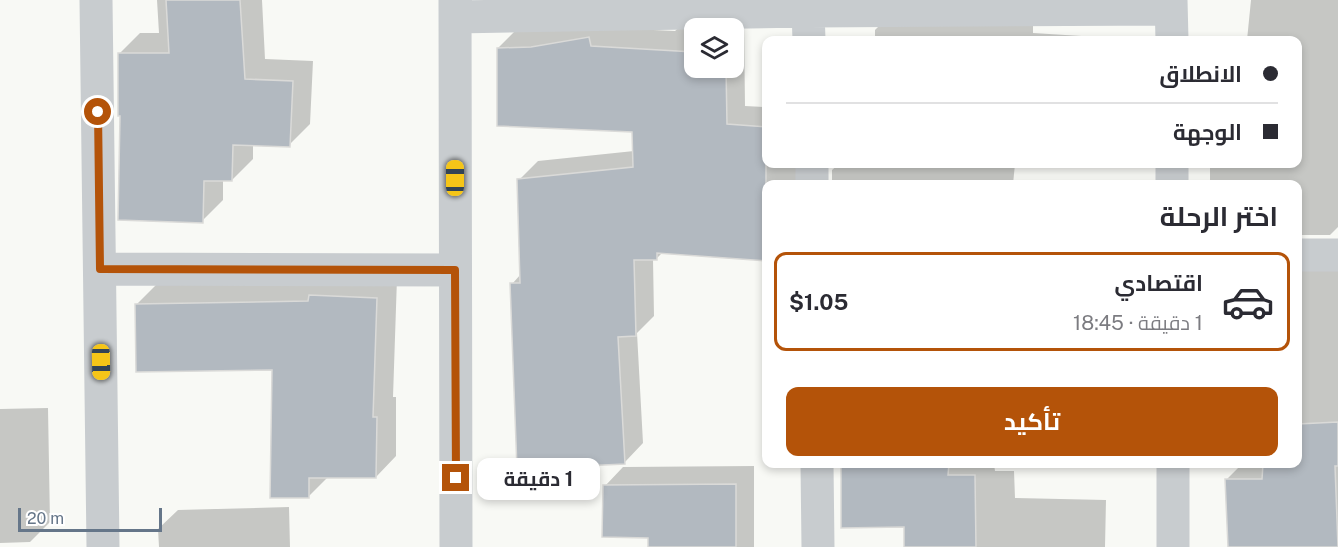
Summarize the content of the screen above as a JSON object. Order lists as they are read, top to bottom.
{
  "scale_bar": "20 m",
  "page": {
    "banner": ["الانطلاق", "الوجهة"],
    "heading": "اختر الرحلة",
    "list": [
      {
        "name": "اقتصادي",
        "note": "1 دقيقة · 18:45",
        "value": "$1.05"
      }
    ],
    "buttons": "تأكيد",
    "bubble": "1 دقيقة",
    "scale": "20 m"
  }
}
